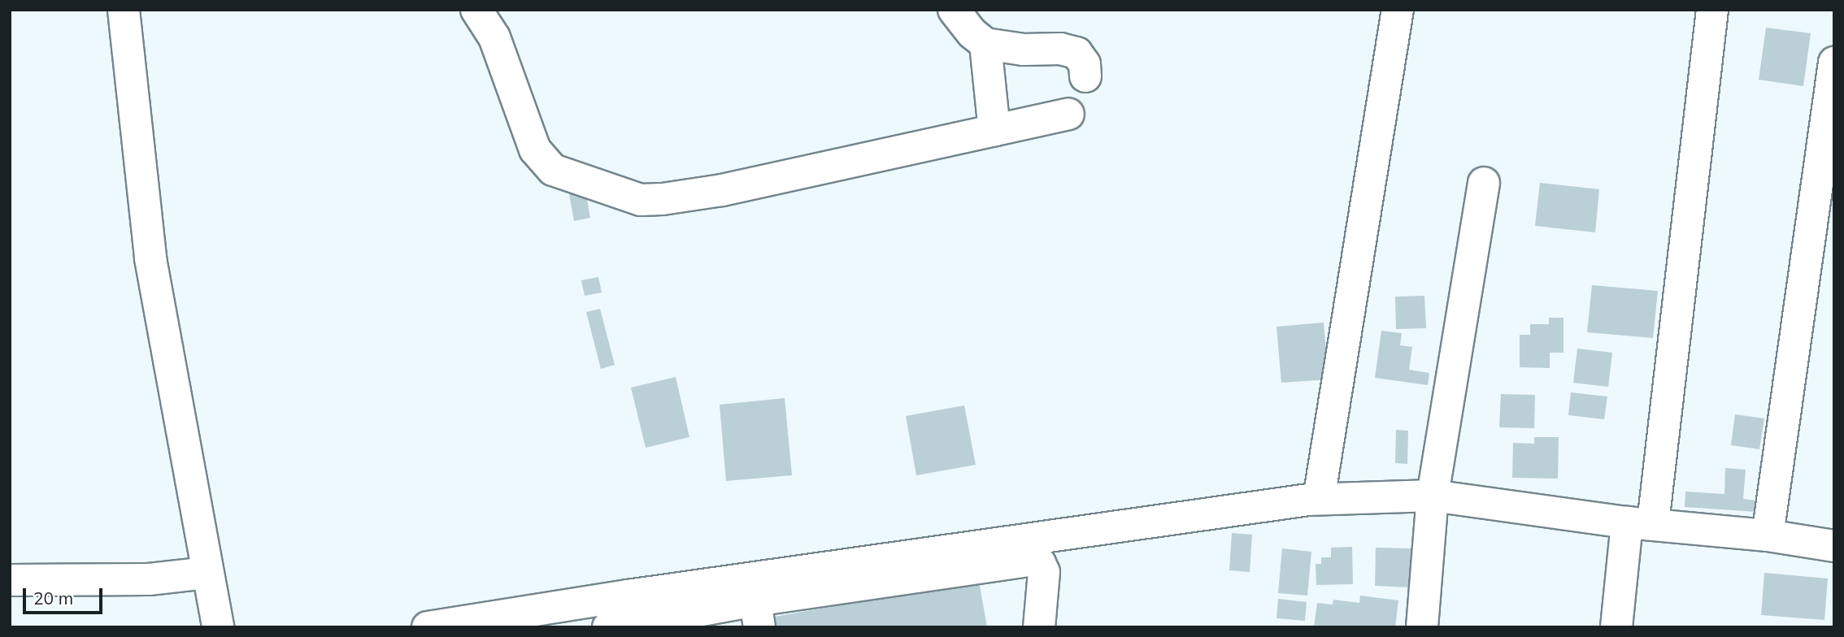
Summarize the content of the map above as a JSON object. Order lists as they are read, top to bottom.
{
  "scale_bar": "20 m"
}
